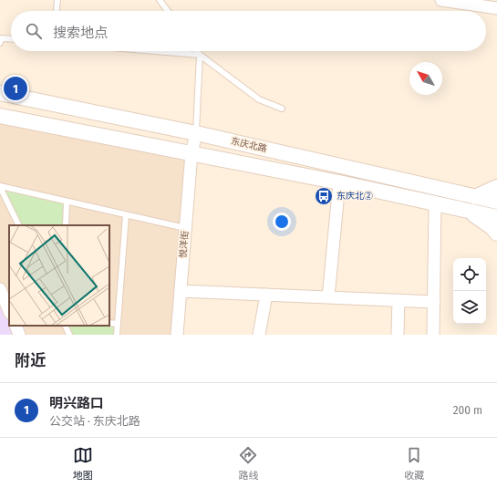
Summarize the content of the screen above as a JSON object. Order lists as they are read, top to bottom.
{
  "streets": {
    "street": ["东庆北路", "悦洋街"]
  },
  "crossings": [
    ["东庆北路", "悦洋街"]
  ],
  "places": {
    "bus stop": ["东庆北②"]
  },
  "north": "top left",
  "page": {
    "search": "搜索地点",
    "pins": "1",
    "heading": "附近",
    "list": [
      {
        "mark": "1",
        "name": "明兴路口",
        "note": "公交站 · 东庆北路",
        "value": "200 m"
      }
    ],
    "nav": ["地图", "路线", "收藏"]
  }
}
